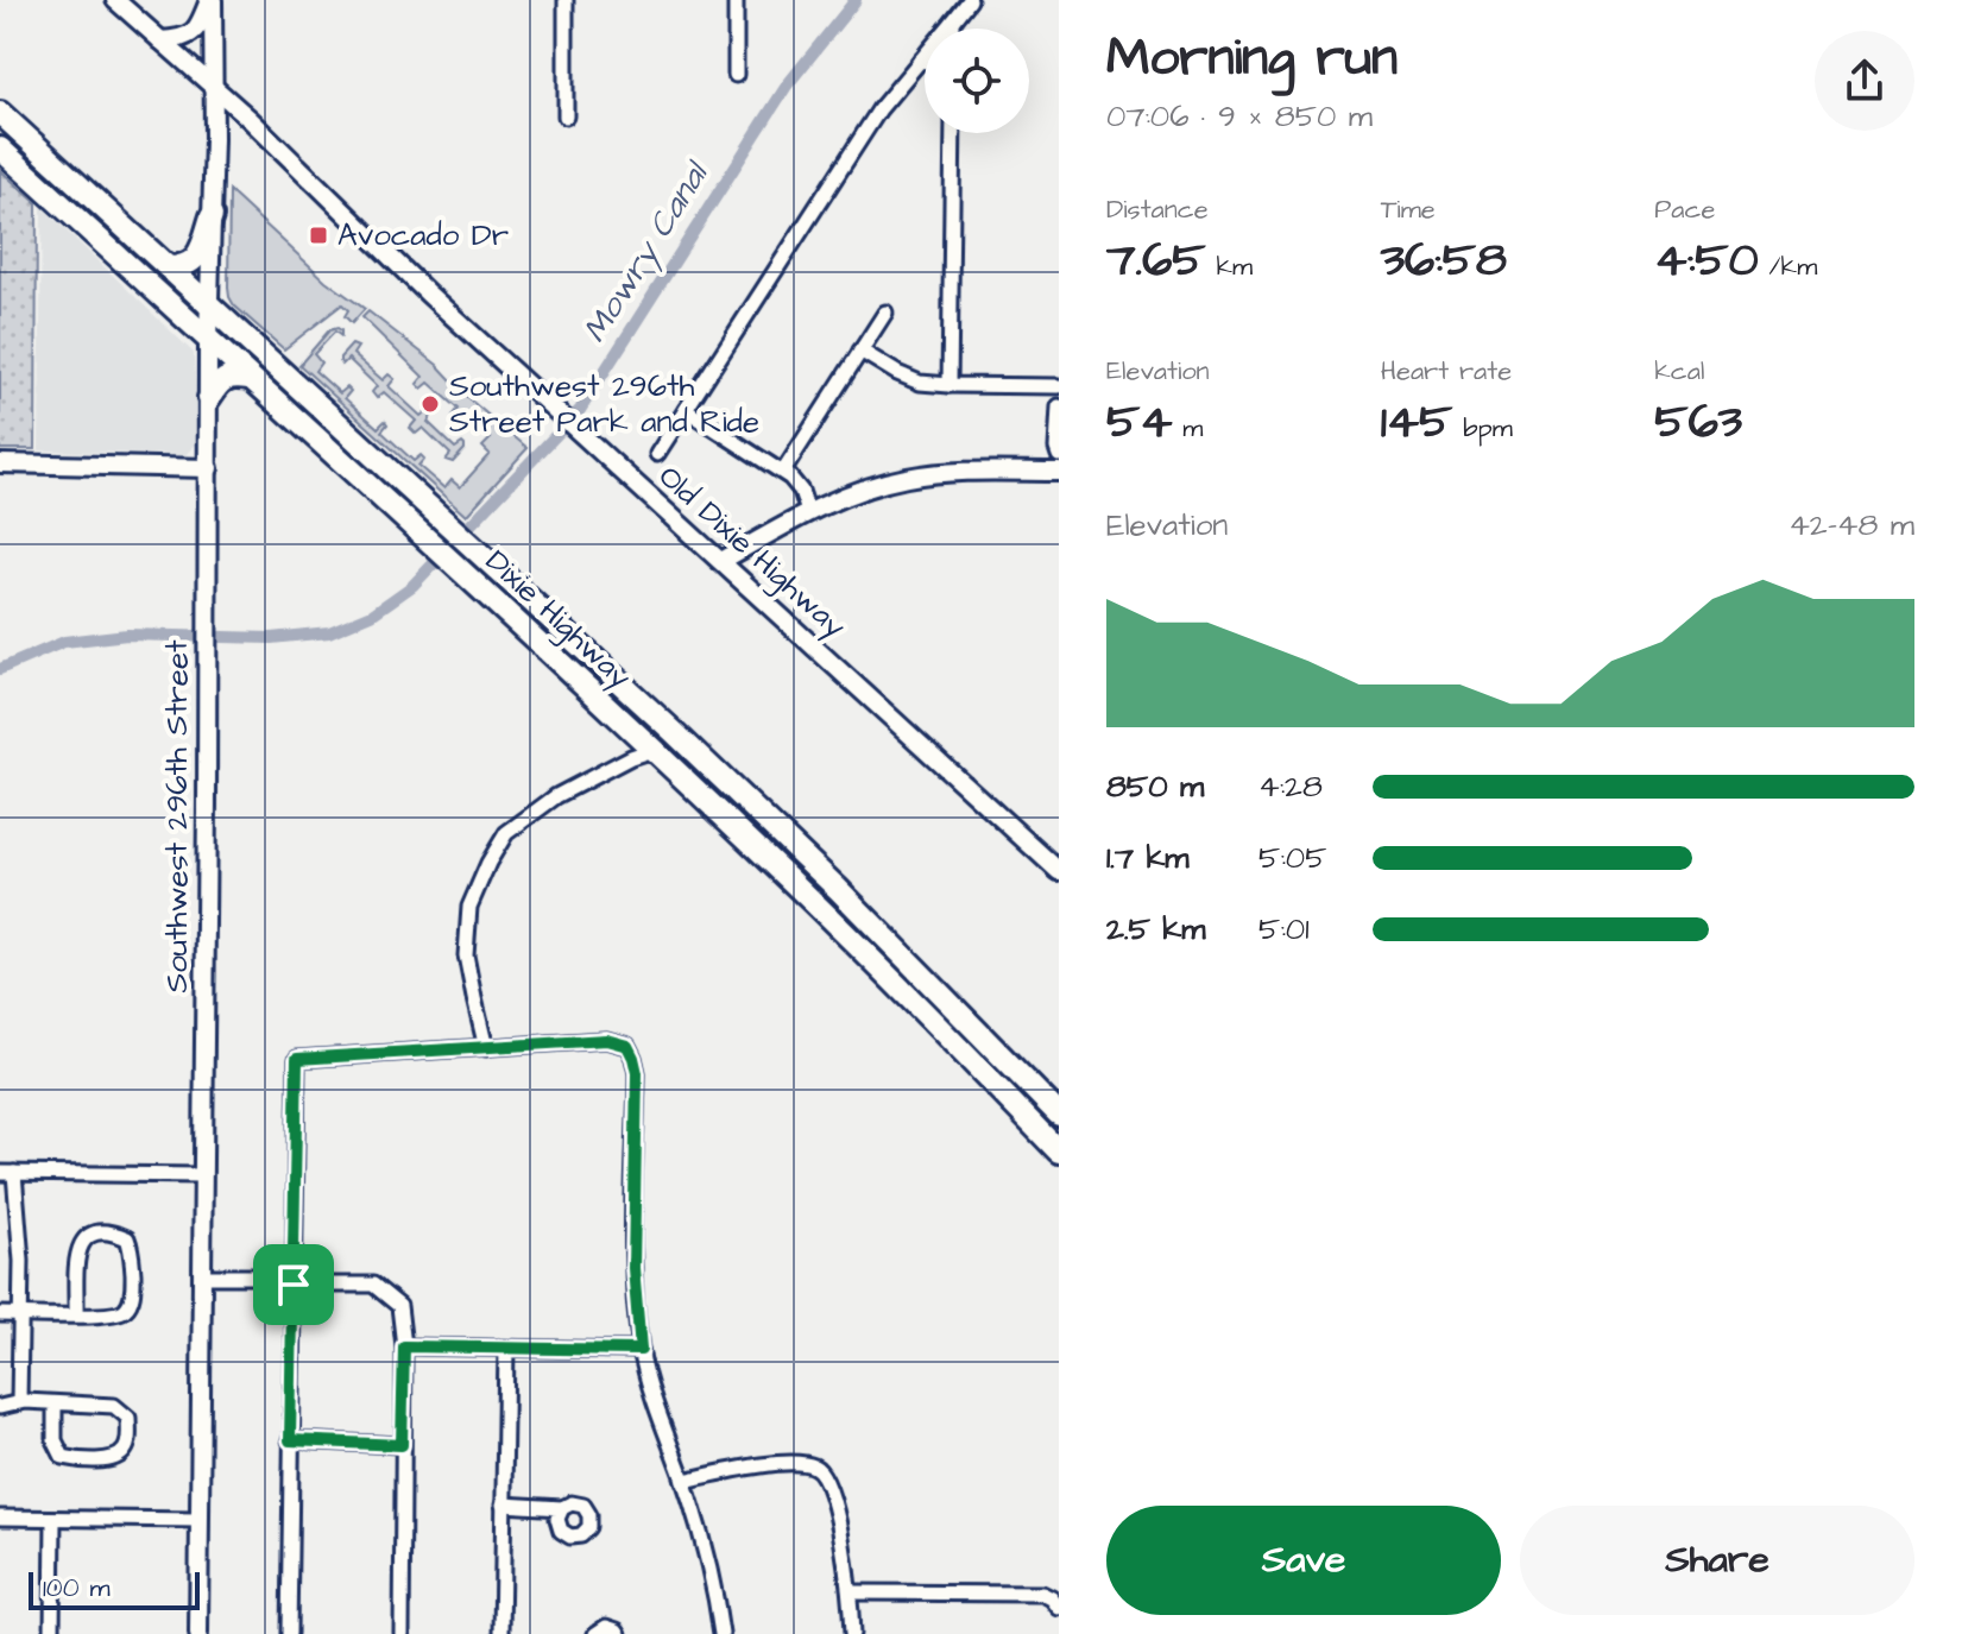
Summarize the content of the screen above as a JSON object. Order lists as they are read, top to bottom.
{
  "streets": {
    "highway": ["Dixie Highway"],
    "street": ["Old Dixie Highway", "Southwest 296th Street"]
  },
  "crossings": [
    ["Old Dixie Highway", "Southwest 296th Street"],
    ["Dixie Highway", "Southwest 296th Street"]
  ],
  "water": ["Mowry Canal"],
  "places": {
    "transit": ["Avocado Dr"],
    "other": ["Southwest 296th Street Park and Ride"]
  },
  "scale_bar": "100 m",
  "page": {
    "heading": ["Morning run", "07:06 · 9 × 850 m"],
    "stats": [
      ["Distance", "7.65 km"],
      ["Time", "36:58"],
      ["Pace", "4:50 /km"],
      ["Elevation", "54 m"],
      ["Heart rate", "145 bpm"],
      ["kcal", "563"]
    ],
    "chart": ["Elevation", "42–48 m"],
    "list": [
      {
        "name": "850 m",
        "note": "4:28"
      },
      {
        "name": "1.7 km",
        "note": "5:05"
      },
      {
        "name": "2.5 km",
        "note": "5:01"
      }
    ],
    "buttons": ["Save", "Share"],
    "scale": "100 m"
  }
}
